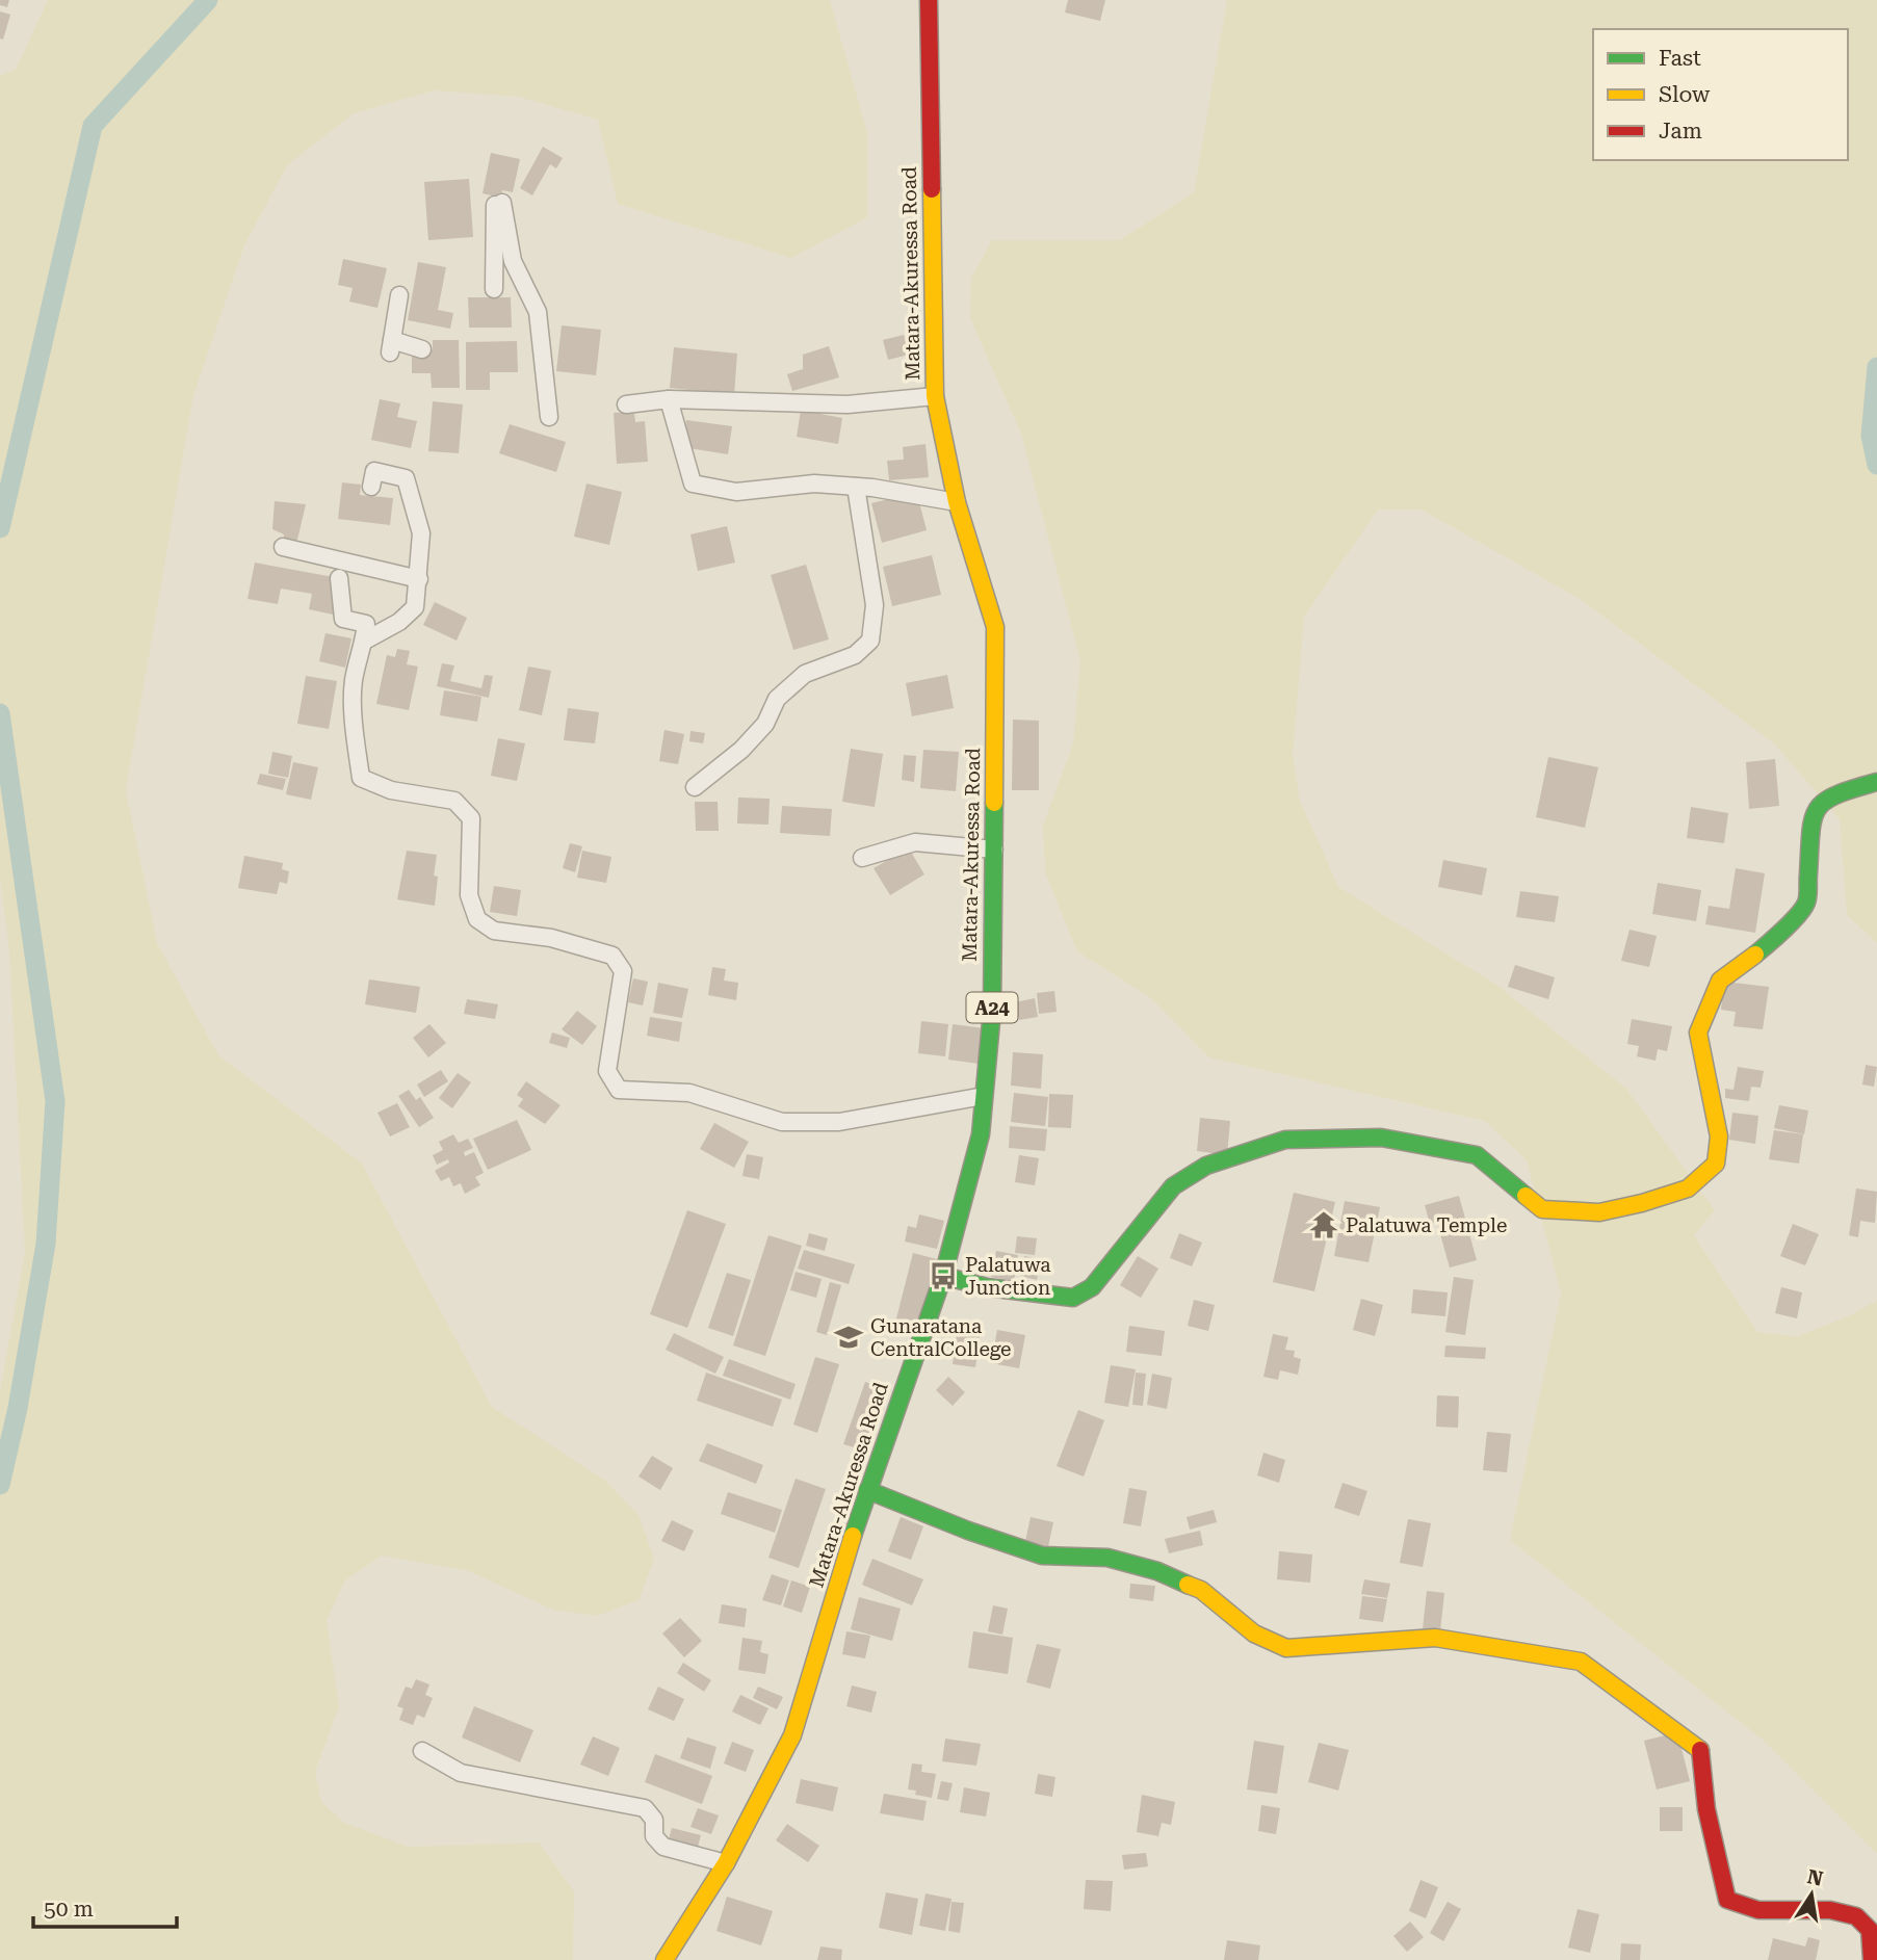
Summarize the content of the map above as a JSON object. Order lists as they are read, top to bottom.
{
  "streets": {
    "main road": ["Matara-Akuressa Road", "A24"]
  },
  "places": {
    "temple": ["Palatuwa Temple"],
    "bus stop": ["Palatuwa Junction"],
    "school or university": ["Gunaratana CentralCollege"]
  },
  "legend": ["Fast", "Slow", "Jam"],
  "scale_bar": "50 m",
  "north": "top"
}
